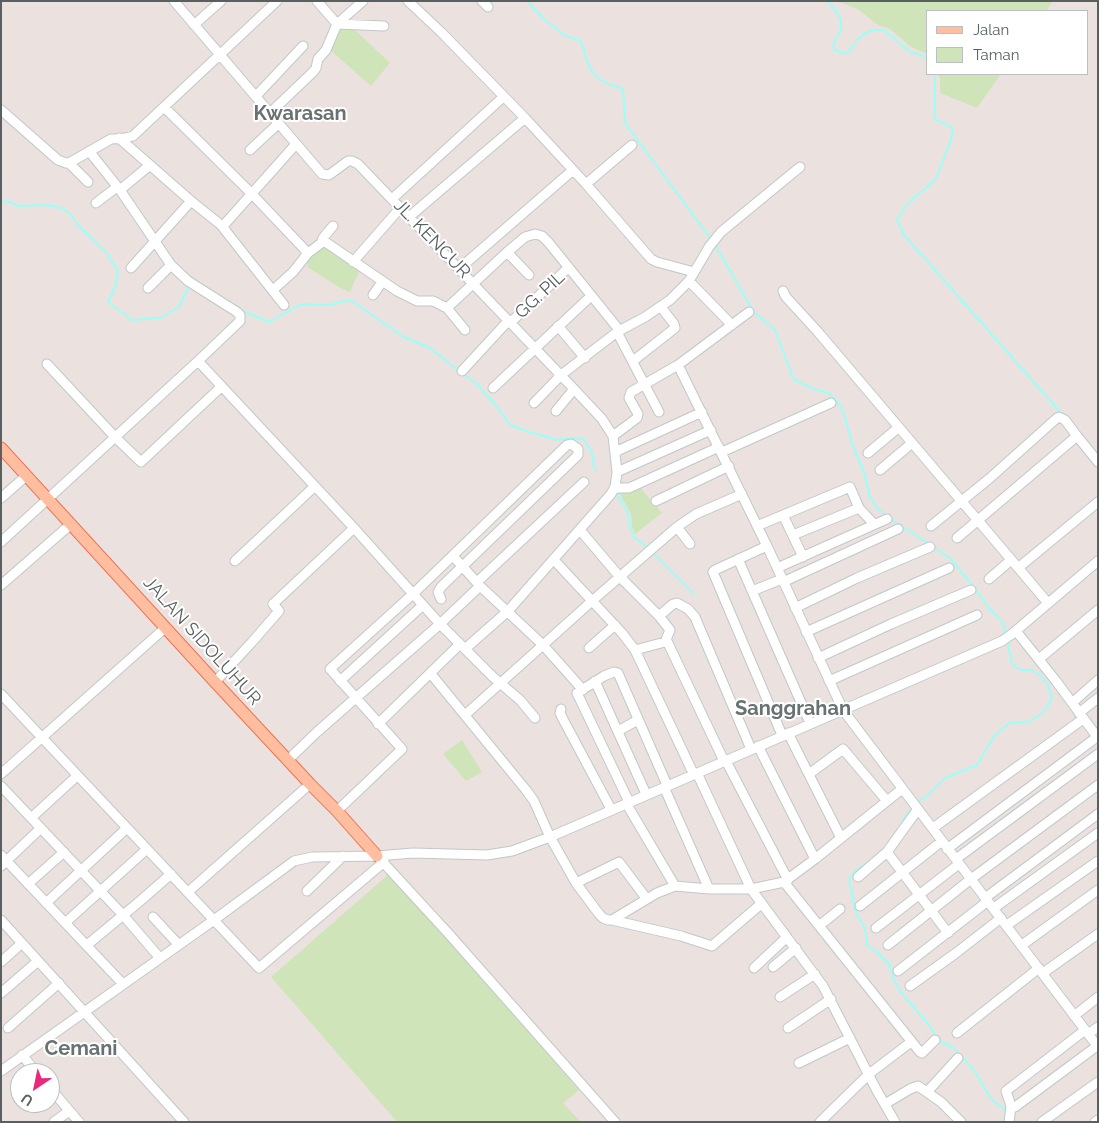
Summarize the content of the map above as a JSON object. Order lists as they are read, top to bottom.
{
  "streets": {
    "main road": ["JALAN SIDOLUHUR"],
    "street": ["JL. KENCUR", "GG. PIL"]
  },
  "crossings": [
    ["JL. KENCUR", "GG. PIL"]
  ],
  "districts": ["Kwarasan", "Sanggrahan", "Cemani"],
  "legend": ["Jalan", "Taman"],
  "north": "bottom left"
}
